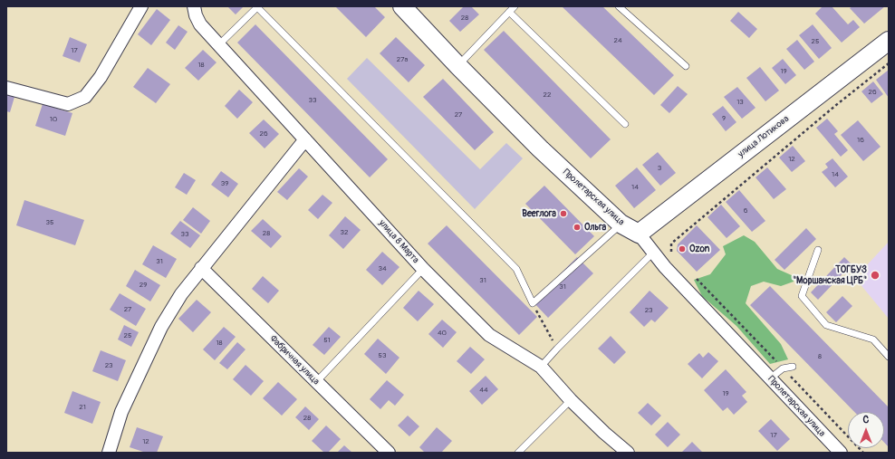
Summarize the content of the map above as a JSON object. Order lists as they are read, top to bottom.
{
  "streets": {
    "street": [
      "улица Лотикова",
      "Пролетарская улица",
      "улица 8 Марта",
      "Фабричная улица"
    ]
  },
  "crossings": [
    ["улица Лотикова", "Пролетарская улица"]
  ],
  "places": [
    "Beerлога",
    "Ольга",
    "Ozon",
    "ТОГБУЗ \"Моршанская ЦРБ\""
  ],
  "house_numbers": [
    "28",
    "24",
    "25",
    "17",
    "27а",
    "18",
    "19",
    "26",
    "22",
    "33",
    "13",
    "27",
    "9",
    "10",
    "26",
    "16",
    "12",
    "3",
    "14",
    "39",
    "14",
    "6",
    "35",
    "32",
    "28",
    "33",
    "31",
    "34",
    "31",
    "29",
    "31",
    "27",
    "23",
    "40",
    "25",
    "51",
    "18",
    "53",
    "8",
    "23",
    "44",
    "19",
    "21",
    "28",
    "17",
    "12"
  ],
  "north": "top"
}
